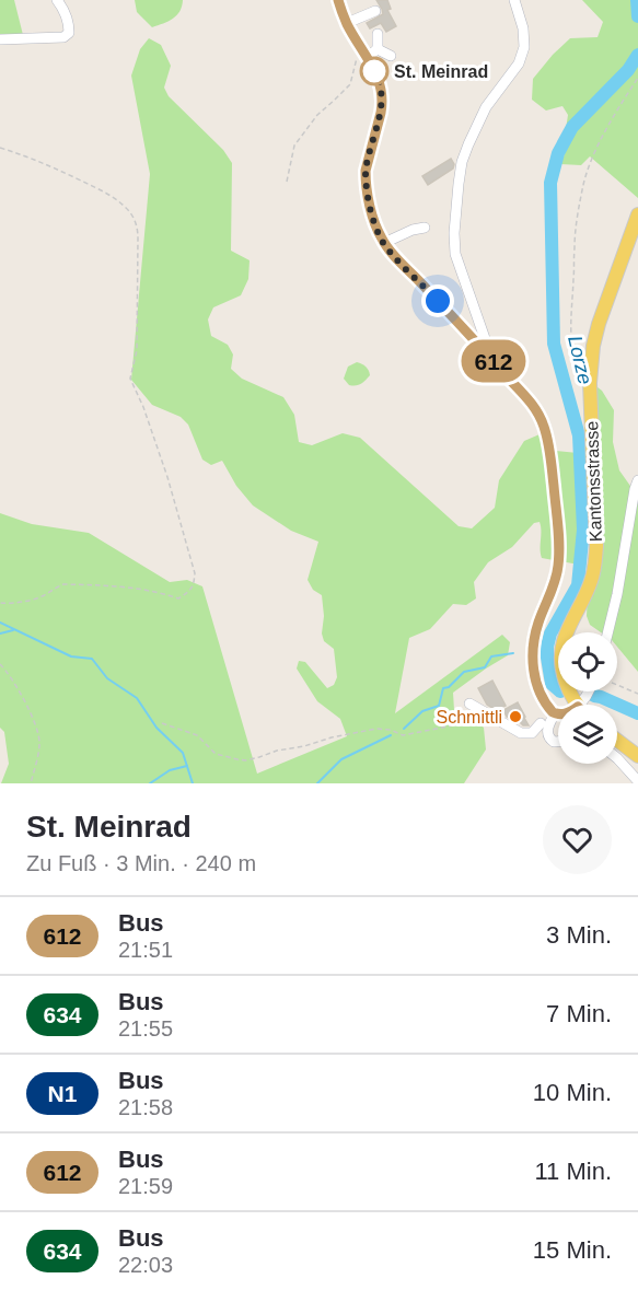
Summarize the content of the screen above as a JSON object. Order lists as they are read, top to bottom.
{
  "streets": {
    "main road": ["Kantonsstrasse"]
  },
  "water": ["Lorze"],
  "places": ["St. Meinrad", "Schmittli"],
  "lines": ["bus line 612"],
  "page": {
    "on_map": "612",
    "heading": ["St. Meinrad", "Zu Fuß · 3 Min. · 240 m"],
    "list": [
      {
        "mark": "612",
        "name": "Bus",
        "note": "21:51",
        "value": "3 Min."
      },
      {
        "mark": "634",
        "name": "Bus",
        "note": "21:55",
        "value": "7 Min."
      },
      {
        "mark": "N1",
        "name": "Bus",
        "note": "21:58",
        "value": "10 Min."
      },
      {
        "mark": "612",
        "name": "Bus",
        "note": "21:59",
        "value": "11 Min."
      },
      {
        "mark": "634",
        "name": "Bus",
        "note": "22:03",
        "value": "15 Min."
      }
    ]
  }
}
